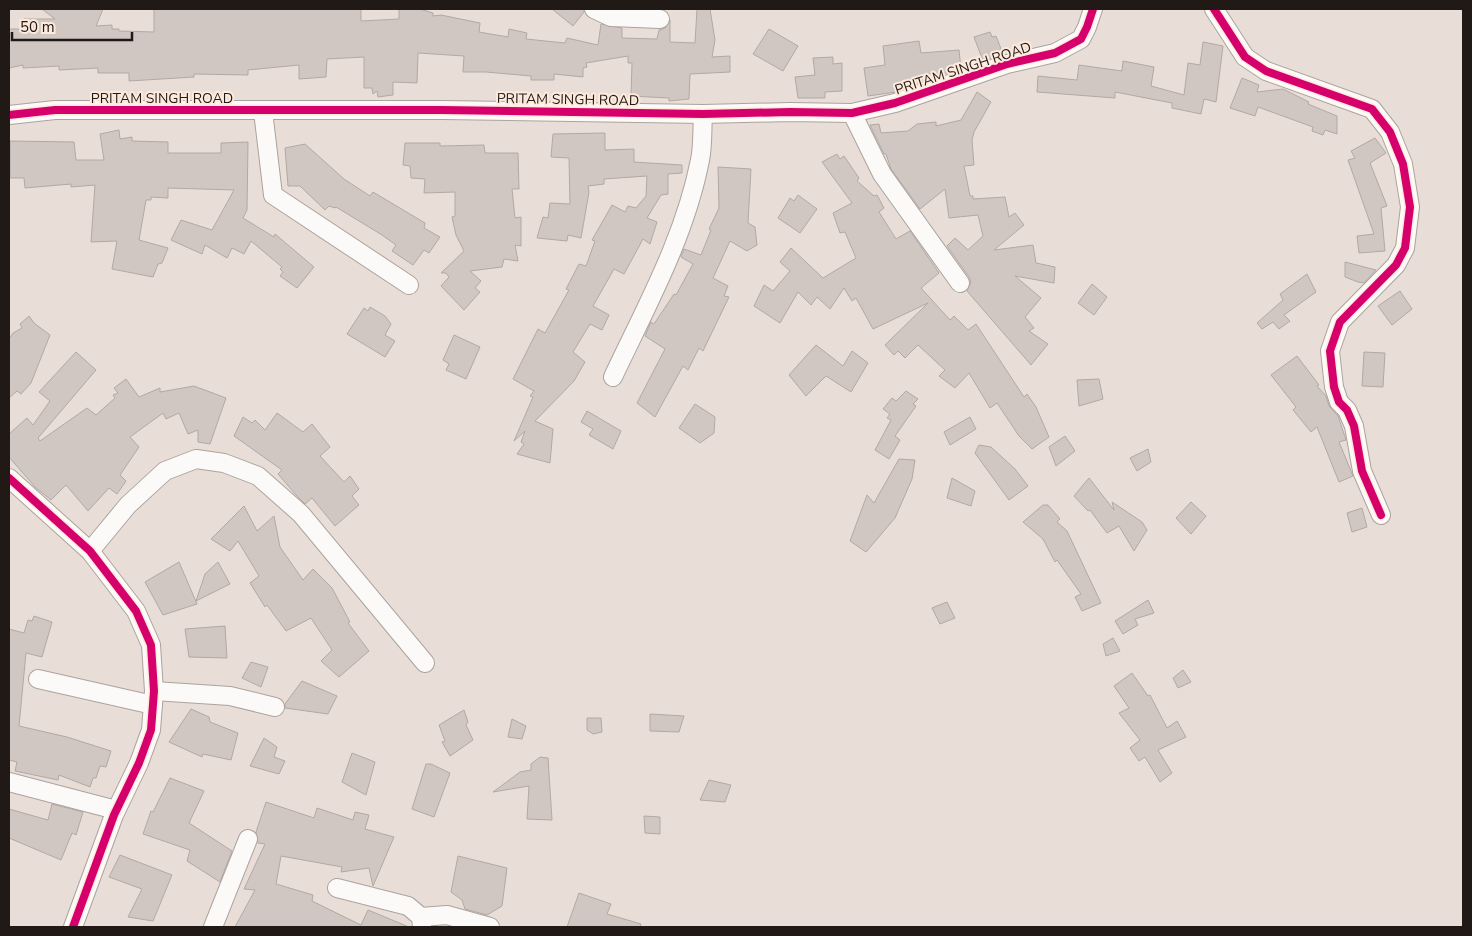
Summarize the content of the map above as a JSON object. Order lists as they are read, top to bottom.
{
  "streets": {
    "street": ["PRITAM SINGH ROAD"]
  },
  "scale_bar": "50 m"
}
